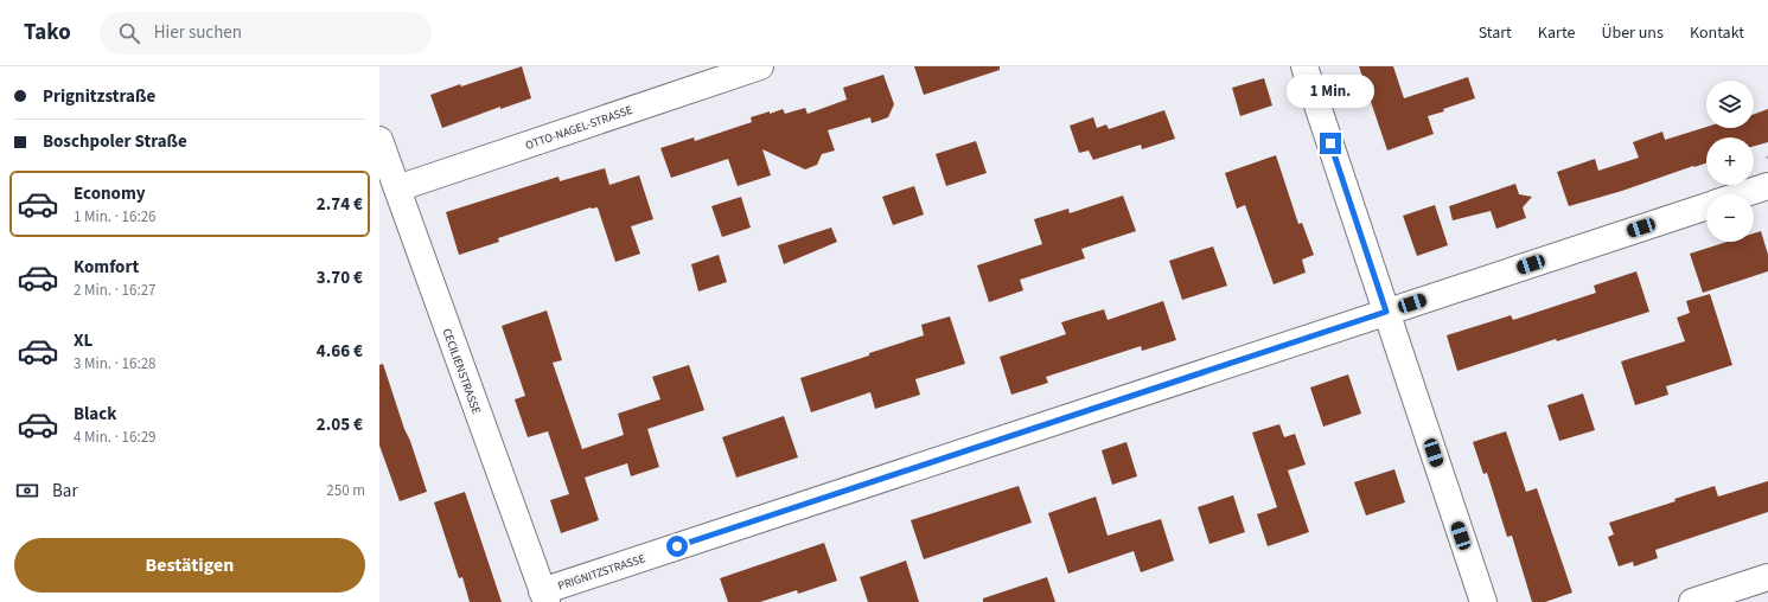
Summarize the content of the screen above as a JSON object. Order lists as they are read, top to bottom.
{
  "streets": {
    "street": ["OTTO-NAGEL-STRASSE", "CECILIENSTRASSE", "PRIGNITZSTRASSE"]
  },
  "crossings": [
    ["OTTO-NAGEL-STRASSE", "CECILIENSTRASSE"],
    ["CECILIENSTRASSE", "PRIGNITZSTRASSE"]
  ],
  "page": {
    "header": "Tako",
    "search": "Hier suchen",
    "nav": [
      "Start",
      "Karte",
      "Über uns",
      "Kontakt"
    ],
    "banner": ["Prignitzstraße", "Boschpoler Straße"],
    "bubble": "1 Min.",
    "map_buttons": ["+", "−"],
    "list": [
      {
        "name": "Economy",
        "note": "1 Min. · 16:26",
        "value": "2.74 €"
      },
      {
        "name": "Komfort",
        "note": "2 Min. · 16:27",
        "value": "3.70 €"
      },
      {
        "name": "XL",
        "note": "3 Min. · 16:28",
        "value": "4.66 €"
      },
      {
        "name": "Black",
        "note": "4 Min. · 16:29",
        "value": "2.05 €"
      }
    ],
    "pay": ["Bar", "250 m"],
    "buttons": "Bestätigen"
  }
}
